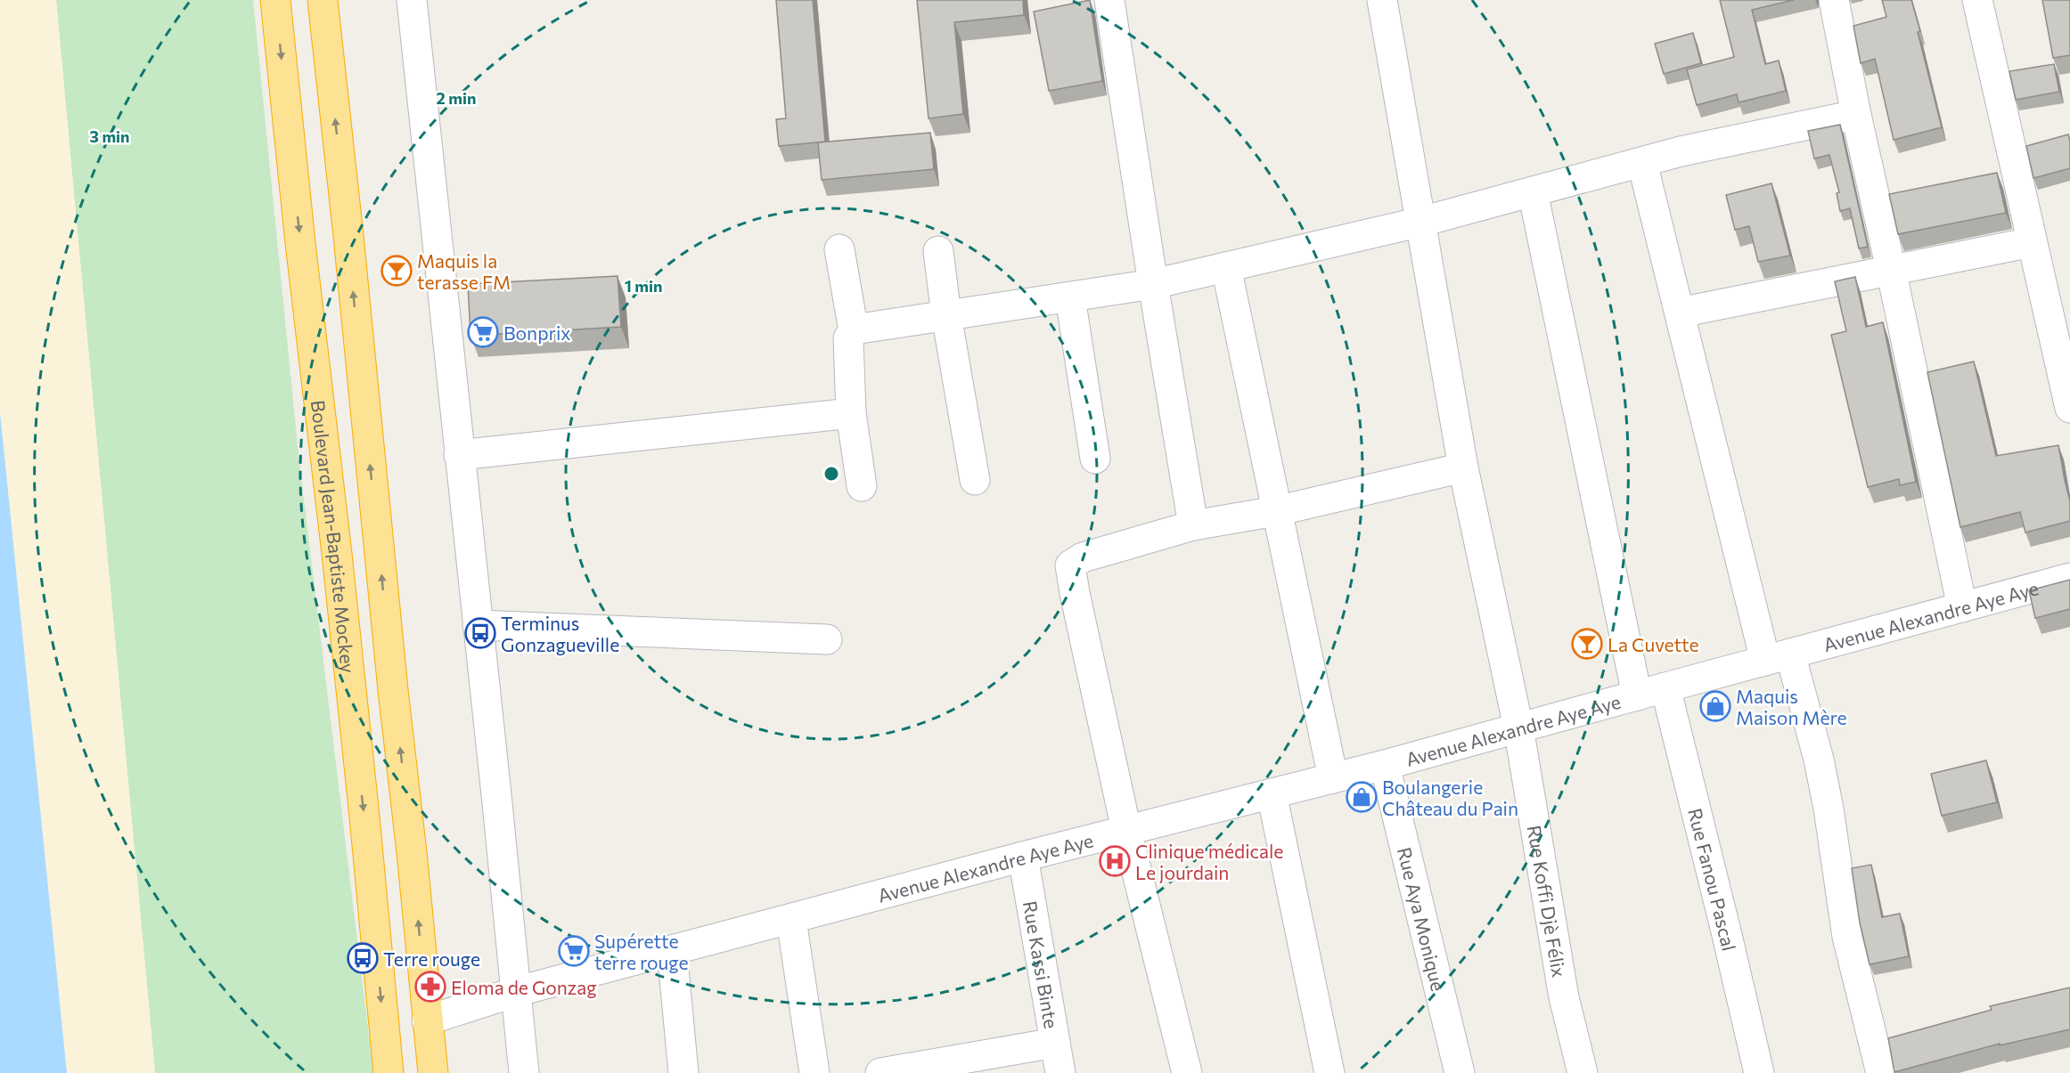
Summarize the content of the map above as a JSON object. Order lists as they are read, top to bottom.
{
  "streets": {
    "highway": ["Boulevard Jean-Baptiste Mockey"],
    "street": [
      "Avenue Alexandre Aye Aye",
      "Rue Fanou Pascal",
      "Rue Koffi Djè Félix",
      "Rue Aya Monique",
      "Rue Kassi Binte"
    ]
  },
  "crossings": [
    ["Avenue Alexandre Aye Aye", "Rue Fanou Pascal"],
    ["Avenue Alexandre Aye Aye", "Rue Koffi Djè Félix"],
    ["Avenue Alexandre Aye Aye", "Rue Aya Monique"],
    ["Avenue Alexandre Aye Aye", "Rue Kassi Binte"]
  ],
  "places": {
    "bar": ["Maquis la terasse FM", "La Cuvette"],
    "supermarket": ["Bonprix", "Supérette terre rouge"],
    "bus stop": ["Terminus Gonzagueville", "Terre rouge"],
    "shop": ["Maquis Maison Mère", "Boulangerie Château du Pain"],
    "hospital": ["Clinique médicale Le jourdain"],
    "pharmacy": ["Eloma de Gonzag"]
  },
  "rings": ["2 min", "3 min", "1 min"]
}
